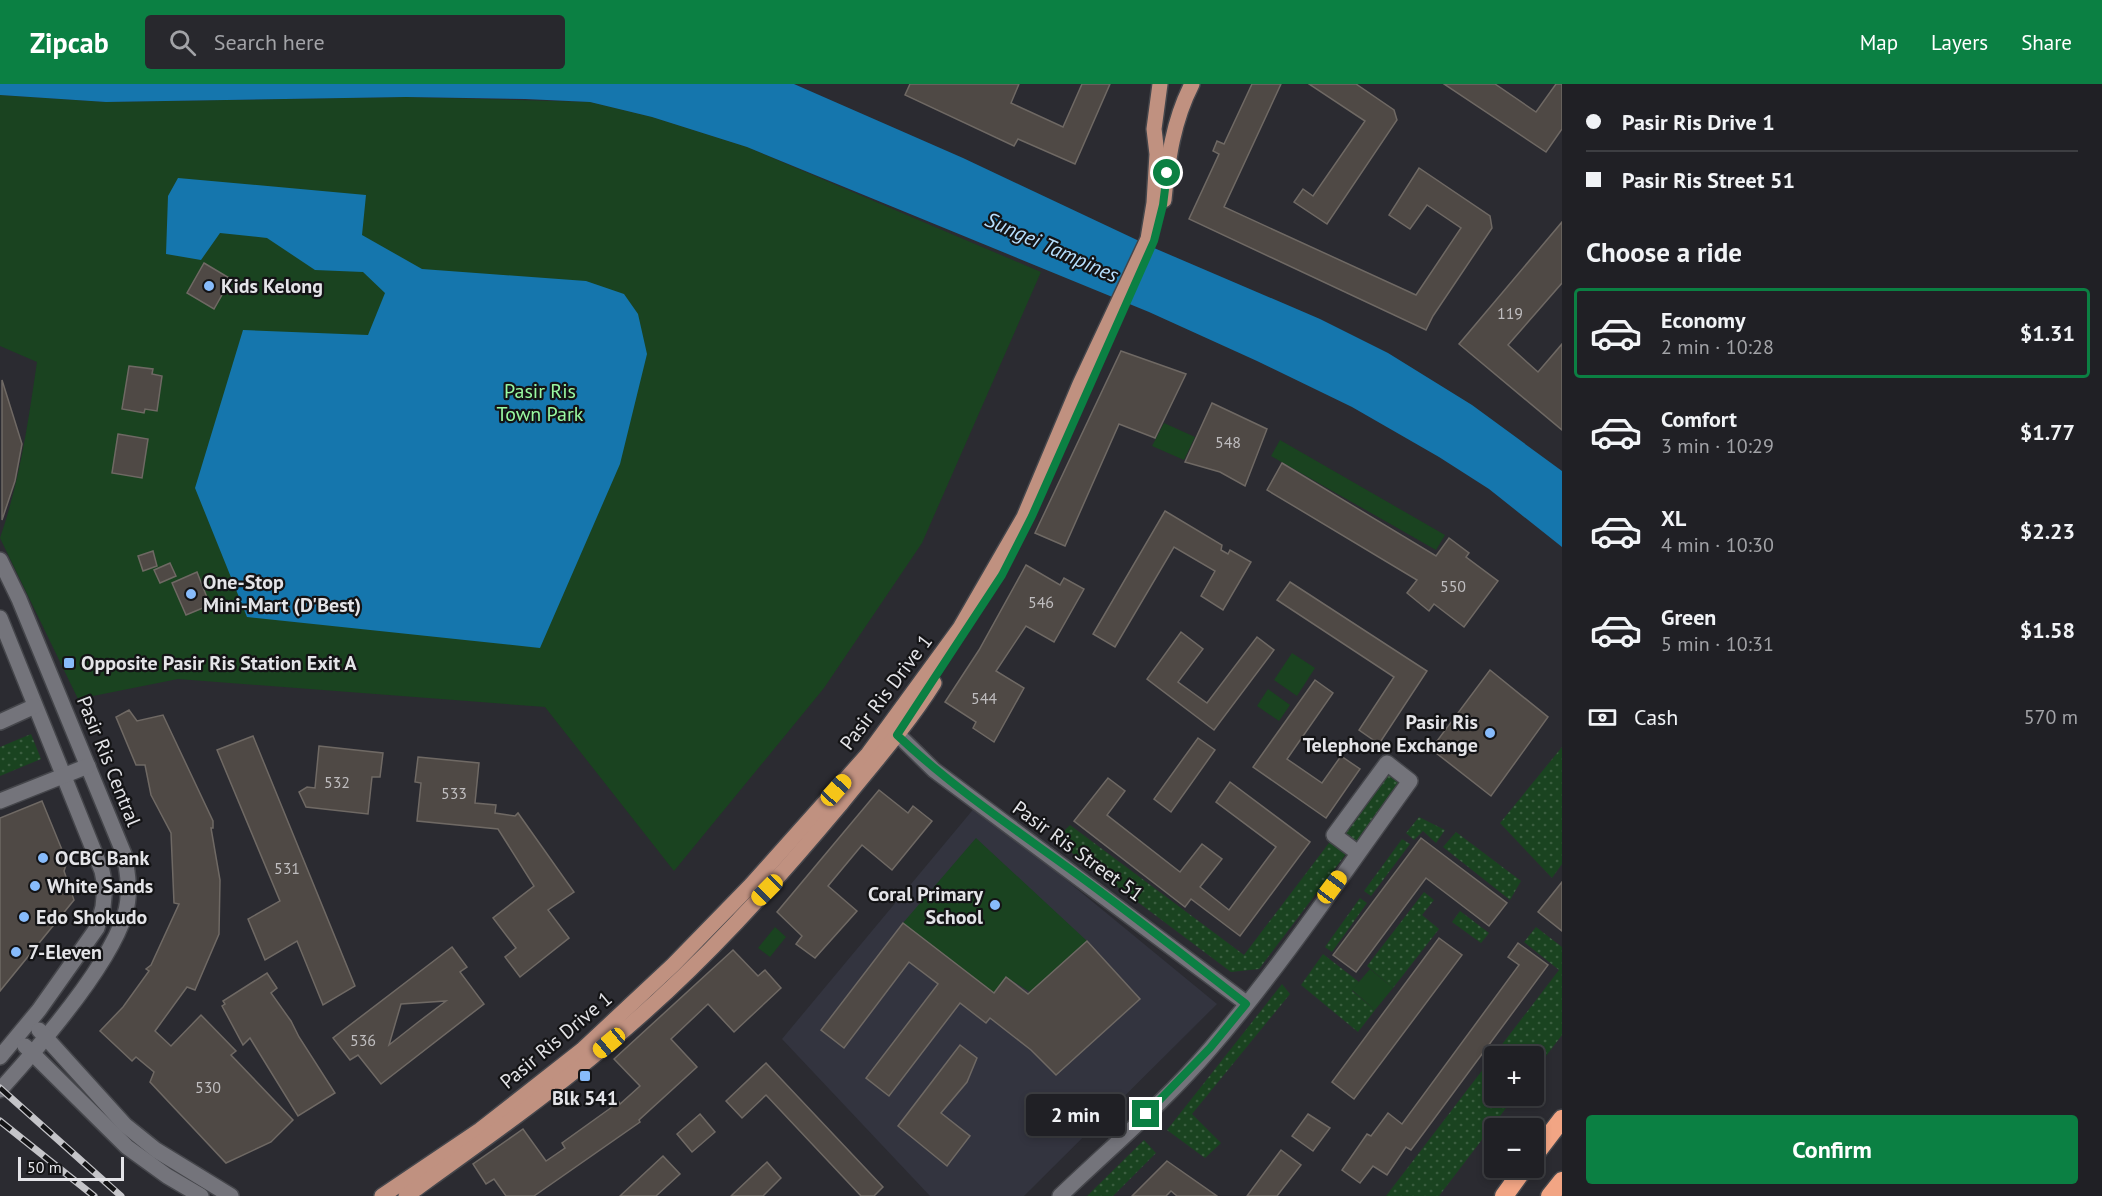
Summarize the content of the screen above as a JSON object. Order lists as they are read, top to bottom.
{
  "streets": {
    "main road": ["Pasir Ris Drive 1"],
    "street": ["Pasir Ris Central", "Pasir Ris Street 51"]
  },
  "crossings": [
    ["Pasir Ris Drive 1", "Pasir Ris Street 51"]
  ],
  "water": ["Sungei Tampines"],
  "parks": ["Pasir Ris Town Park"],
  "places": {
    "other": [
      "Kids Kelong",
      "One-Stop Mini-Mart (D'Best)",
      "Pasir Ris Telephone Exchange",
      "OCBC Bank",
      "White Sands",
      "Coral Primary School",
      "Edo Shokudo",
      "7-Eleven"
    ],
    "transit": ["Opposite Pasir Ris Station Exit A", "Blk 541"]
  },
  "house_numbers": [
    "119",
    "548",
    "550",
    "546",
    "544",
    "532",
    "533",
    "531",
    "536",
    "530"
  ],
  "scale_bar": "50 m",
  "page": {
    "header": "Zipcab",
    "search": "Search here",
    "nav": ["Map", "Layers", "Share"],
    "banner": ["Pasir Ris Drive 1", "Pasir Ris Street 51"],
    "heading": "Choose a ride",
    "list": [
      {
        "name": "Economy",
        "note": "2 min · 10:28",
        "value": "$1.31"
      },
      {
        "name": "Comfort",
        "note": "3 min · 10:29",
        "value": "$1.77"
      },
      {
        "name": "XL",
        "note": "4 min · 10:30",
        "value": "$2.23"
      },
      {
        "name": "Green",
        "note": "5 min · 10:31",
        "value": "$1.58"
      }
    ],
    "pay": ["Cash", "570 m"],
    "map_buttons": ["+", "−"],
    "bubble": "2 min",
    "buttons": "Confirm",
    "scale": "50 m"
  }
}
